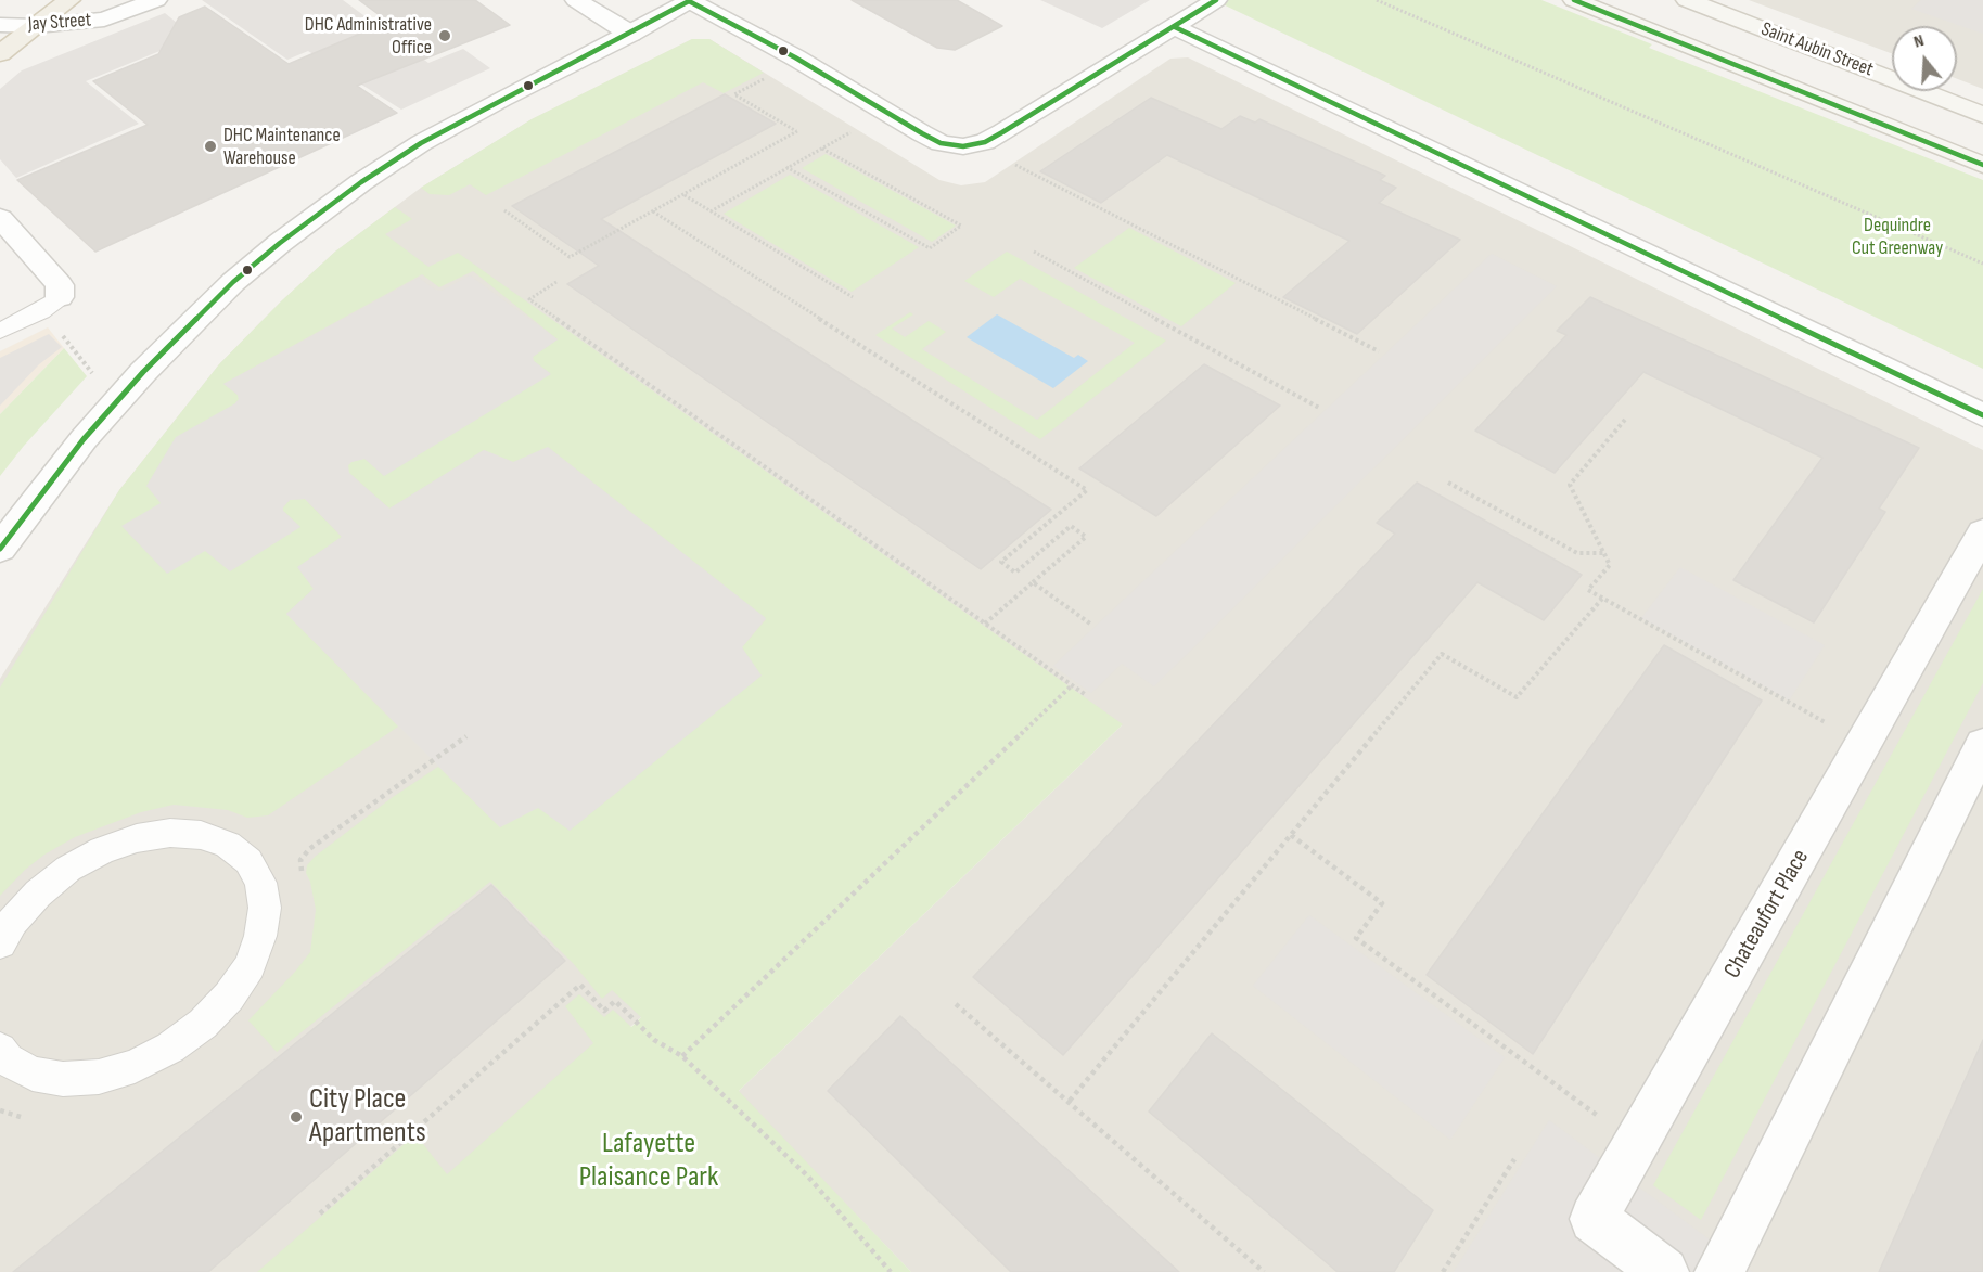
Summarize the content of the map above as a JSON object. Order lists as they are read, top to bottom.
{
  "streets": {
    "main road": ["Saint Aubin Street"],
    "street": ["Jay Street", "Chateaufort Place"]
  },
  "parks": ["Dequindre Cut Greenway", "Lafayette Plaisance Park"],
  "places": ["DHC Administrative Office", "DHC Maintenance Warehouse", "City Place Apartments"],
  "north": "top"
}
